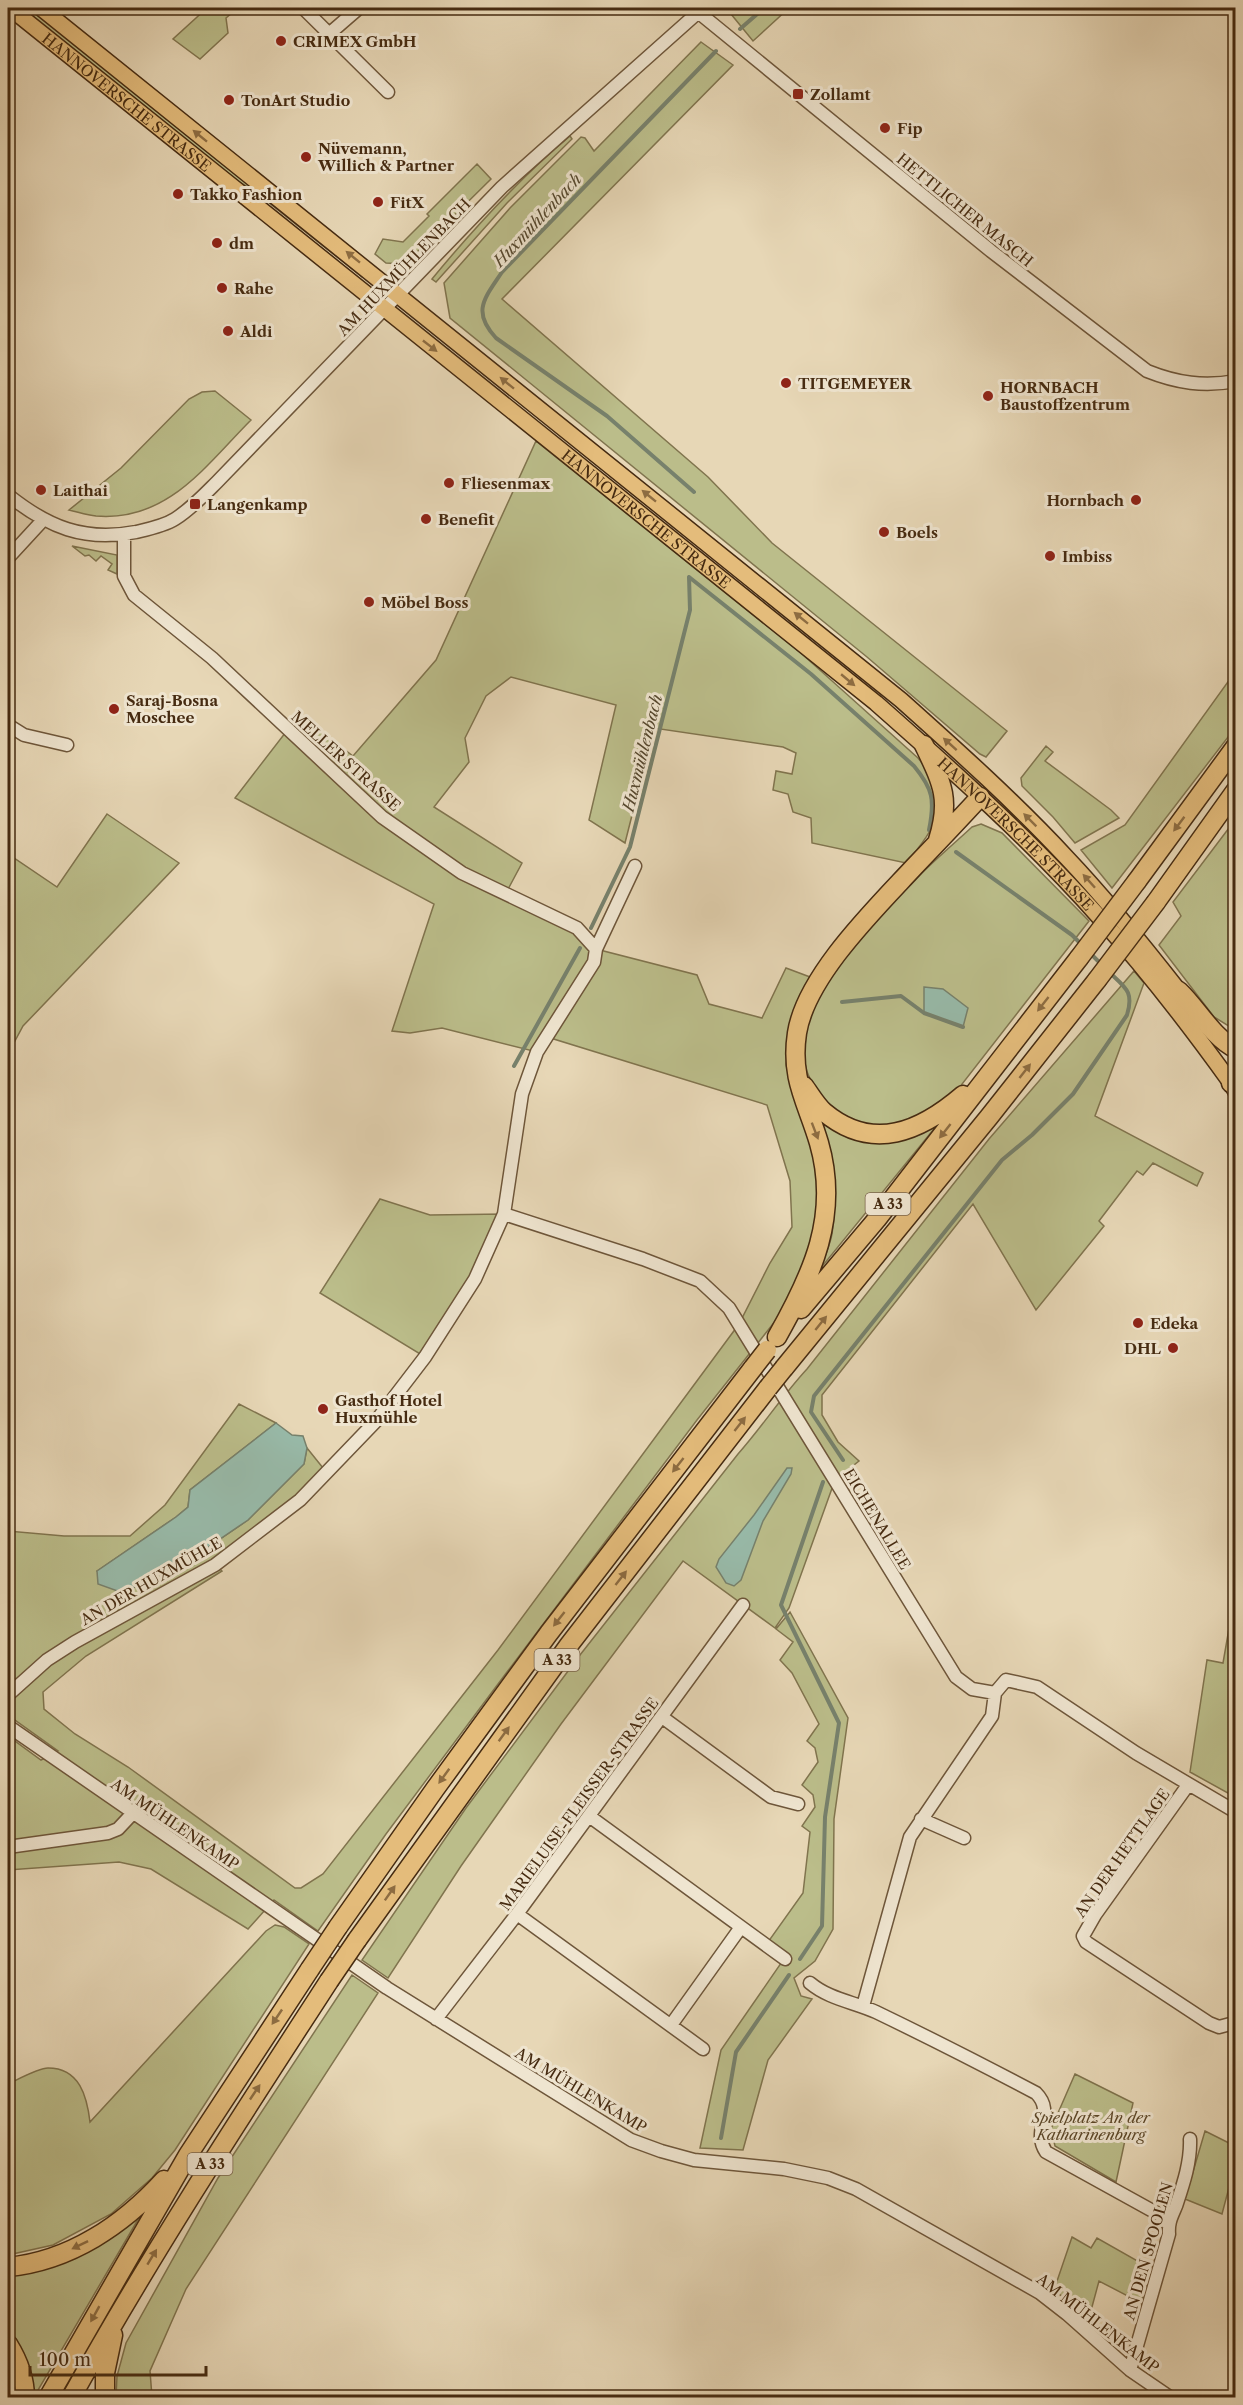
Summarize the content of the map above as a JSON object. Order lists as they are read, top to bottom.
{
  "streets": {
    "highway": ["A 33"],
    "main road": ["HANNOVERSCHE STRASSE"],
    "street": [
      "HETTLICHER MASCH",
      "AM HUXMÜHLENBACH",
      "MELLER STRASSE",
      "EICHENALLEE",
      "AN DER HUXMÜHLE",
      "MARIELUISE-FLEISSER-STRASSE",
      "AM MÜHLENKAMP",
      "AN DER HETTLAGE",
      "AN DEN SPOOLEN"
    ]
  },
  "crossings": [
    ["HANNOVERSCHE STRASSE", "AM HUXMÜHLENBACH"],
    ["HETTLICHER MASCH", "AM HUXMÜHLENBACH"],
    ["AM HUXMÜHLENBACH", "MELLER STRASSE"],
    ["MELLER STRASSE", "AN DER HUXMÜHLE"],
    ["EICHENALLEE", "AN DER HUXMÜHLE"],
    ["MARIELUISE-FLEISSER-STRASSE", "AM MÜHLENKAMP"],
    ["AM MÜHLENKAMP", "AN DEN SPOOLEN"]
  ],
  "water": ["Huxmühlenbach"],
  "parks": ["Spielplatz An der Katharinenburg"],
  "places": {
    "other": [
      "CRIMEX GmbH",
      "TonArt Studio",
      "Fip",
      "Nüvemann, Willich & Partner",
      "Takko Fashion",
      "FitX",
      "dm",
      "Rahe",
      "Aldi",
      "TITGEMEYER",
      "HORNBACH Baustoffzentrum",
      "Fliesenmax",
      "Laithai",
      "Hornbach",
      "Benefit",
      "Boels",
      "Imbiss",
      "Möbel Boss",
      "Saraj-Bosna Moschee",
      "Edeka",
      "DHL",
      "Gasthof Hotel Huxmühle"
    ],
    "transit": ["Zollamt", "Langenkamp"]
  },
  "scale_bar": "100 m"
}
